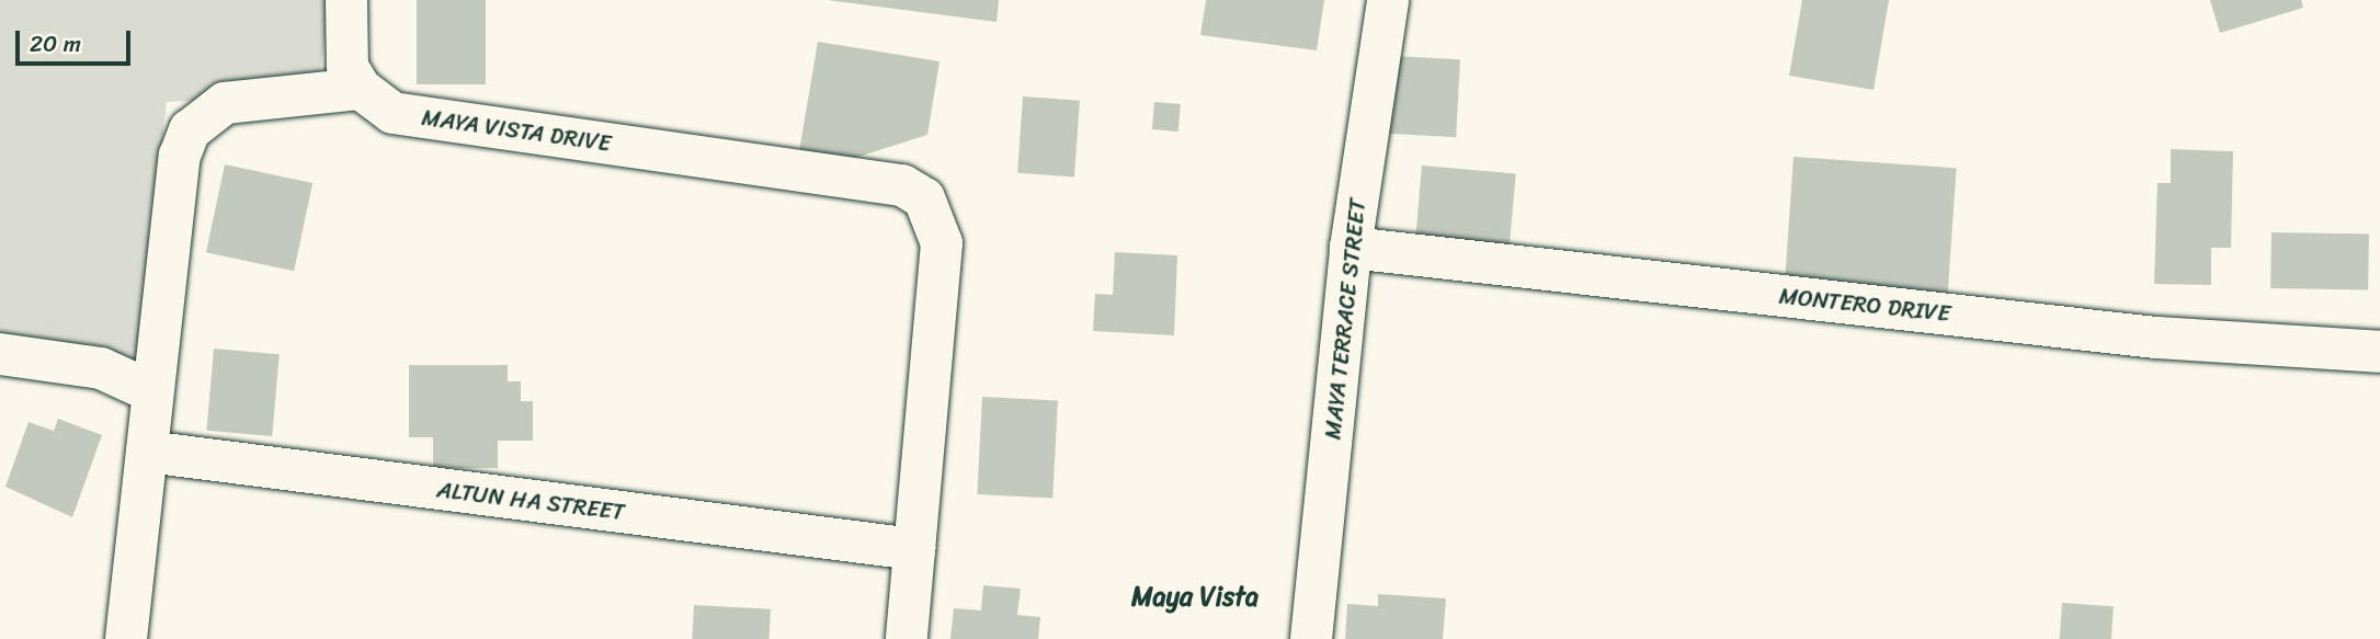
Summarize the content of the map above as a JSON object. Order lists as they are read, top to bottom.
{
  "streets": {
    "street": [
      "MAYA VISTA DRIVE",
      "MONTERO DRIVE",
      "MAYA TERRACE STREET",
      "ALTUN HA STREET"
    ]
  },
  "crossings": [
    ["MAYA VISTA DRIVE", "ALTUN HA STREET"],
    ["MONTERO DRIVE", "MAYA TERRACE STREET"]
  ],
  "districts": ["Maya Vista"],
  "scale_bar": "20 m"
}
